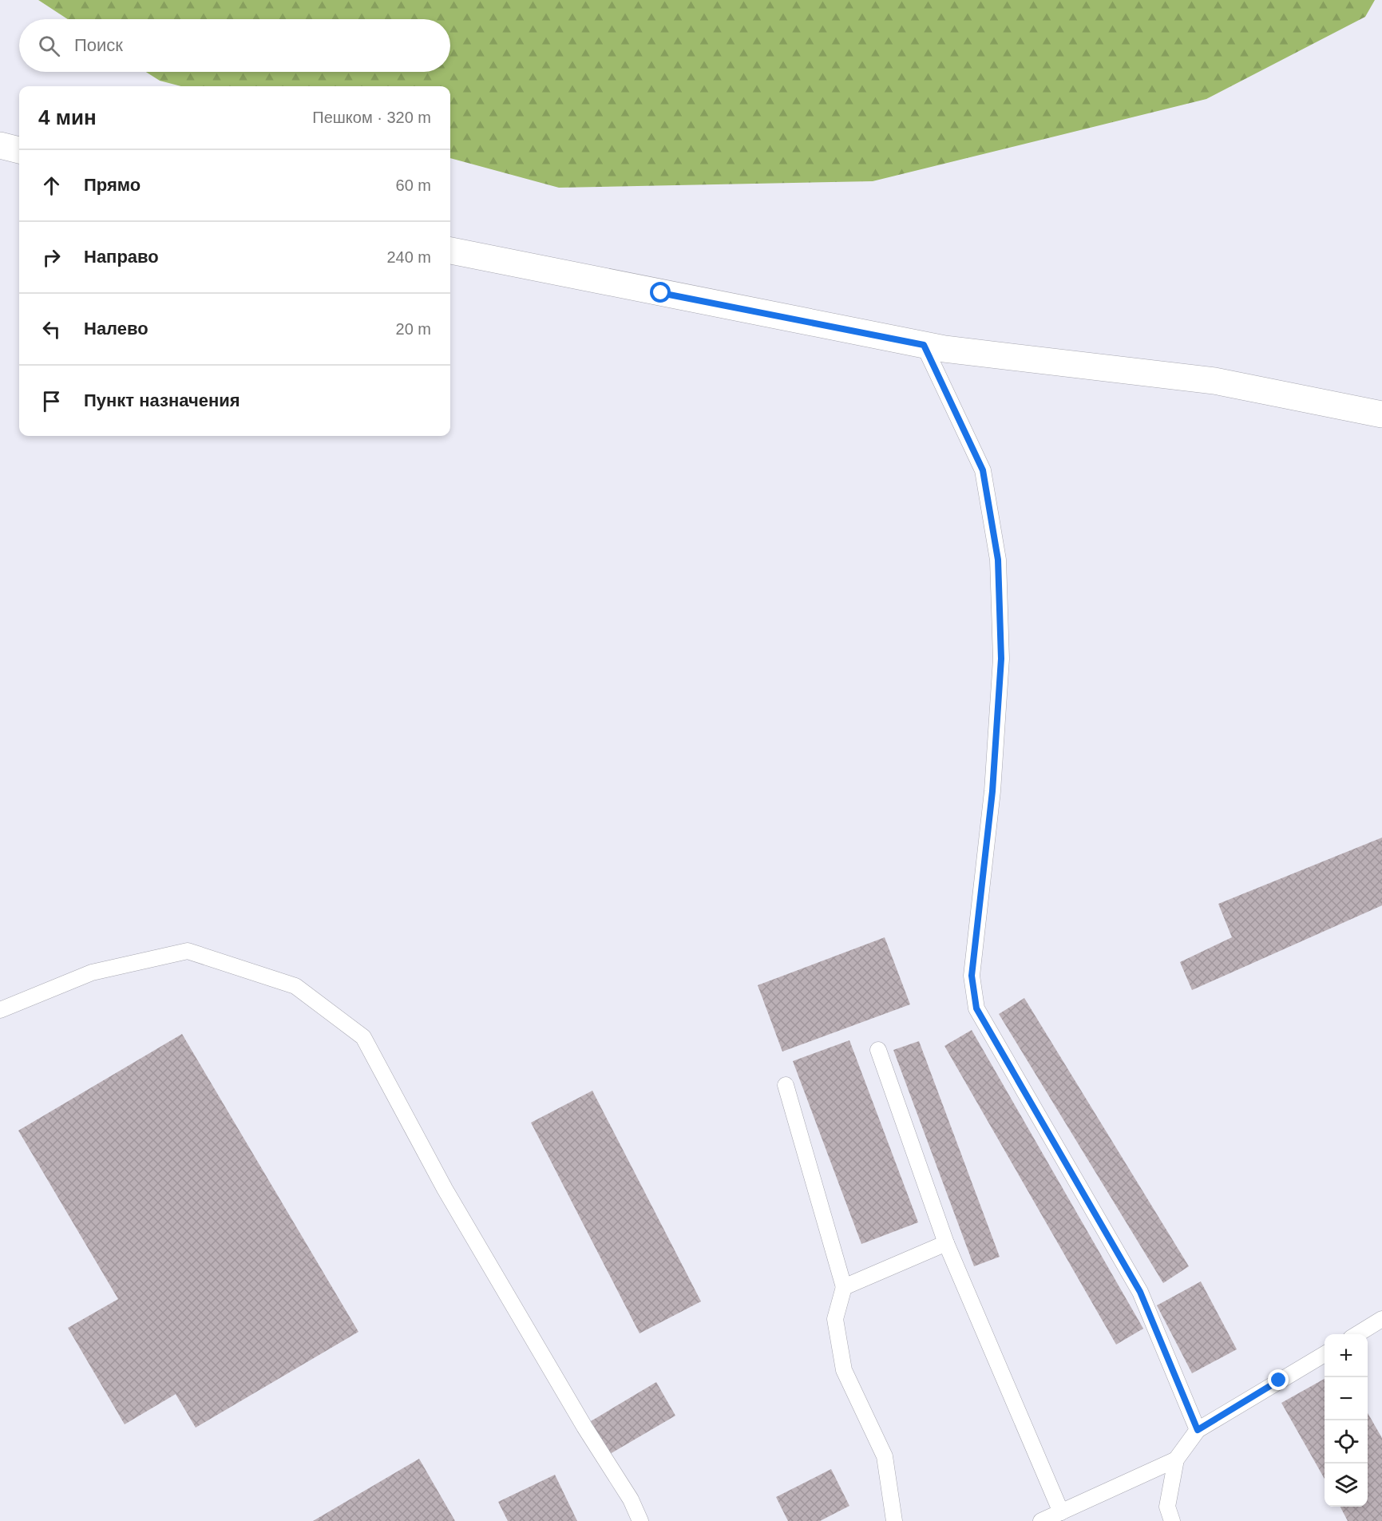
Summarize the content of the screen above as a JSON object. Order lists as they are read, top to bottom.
{
  "page": {
    "search": "Поиск",
    "heading": ["4 мин", "Пешком · 320 m"],
    "list": [
      ["Прямо", "60 m"],
      ["Направо", "240 m"],
      ["Налево", "20 m"],
      "Пункт назначения"
    ],
    "map_buttons": ["+", "−"]
  }
}
